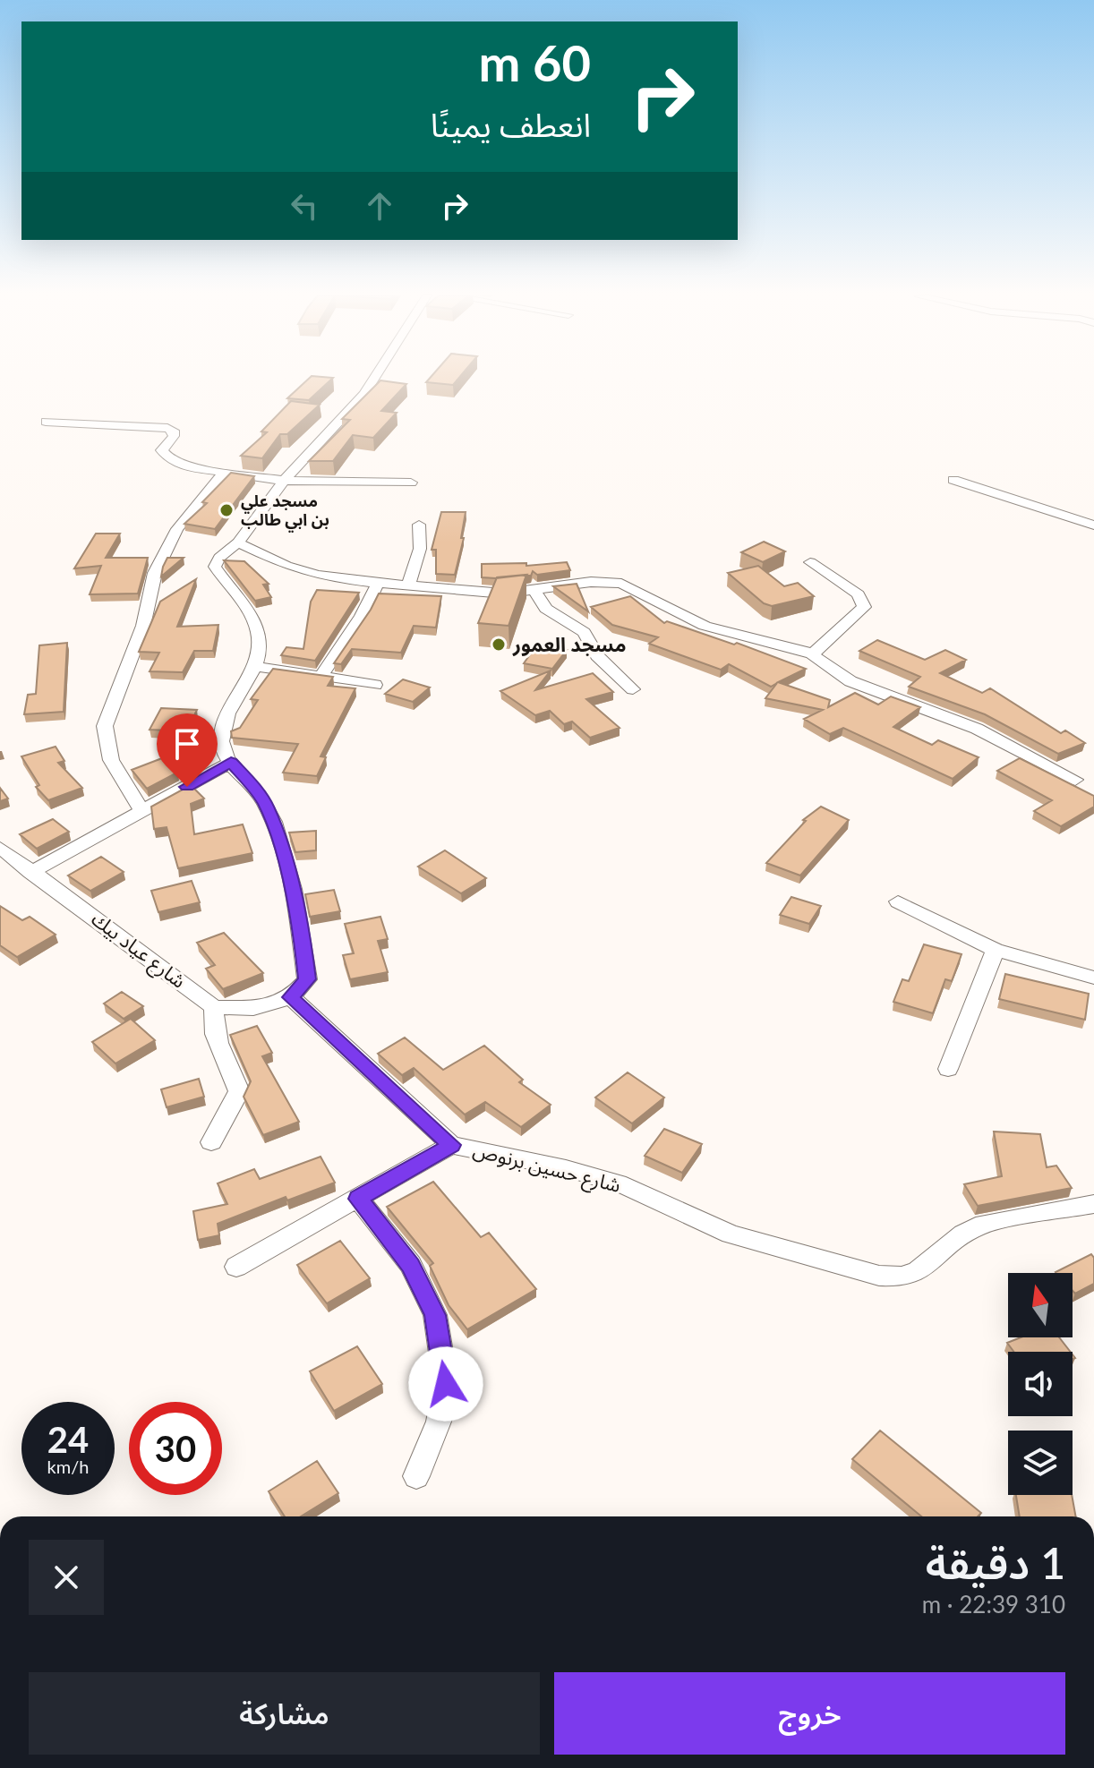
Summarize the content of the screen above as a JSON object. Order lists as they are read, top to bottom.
{
  "streets": {
    "street": ["شارع عياد بيك", "شارع حسين برنوص"]
  },
  "places": ["مسجد علي بن ابي طالب", "مسجد العمور"],
  "north": "top",
  "page": {
    "turn": ["60 m", "انعطف يمينًا"],
    "speed": "24 km/h",
    "limit": "30",
    "heading": ["1 دقيقة", "310 m · 22:39"],
    "buttons": ["خروج", "مشاركة"]
  }
}
